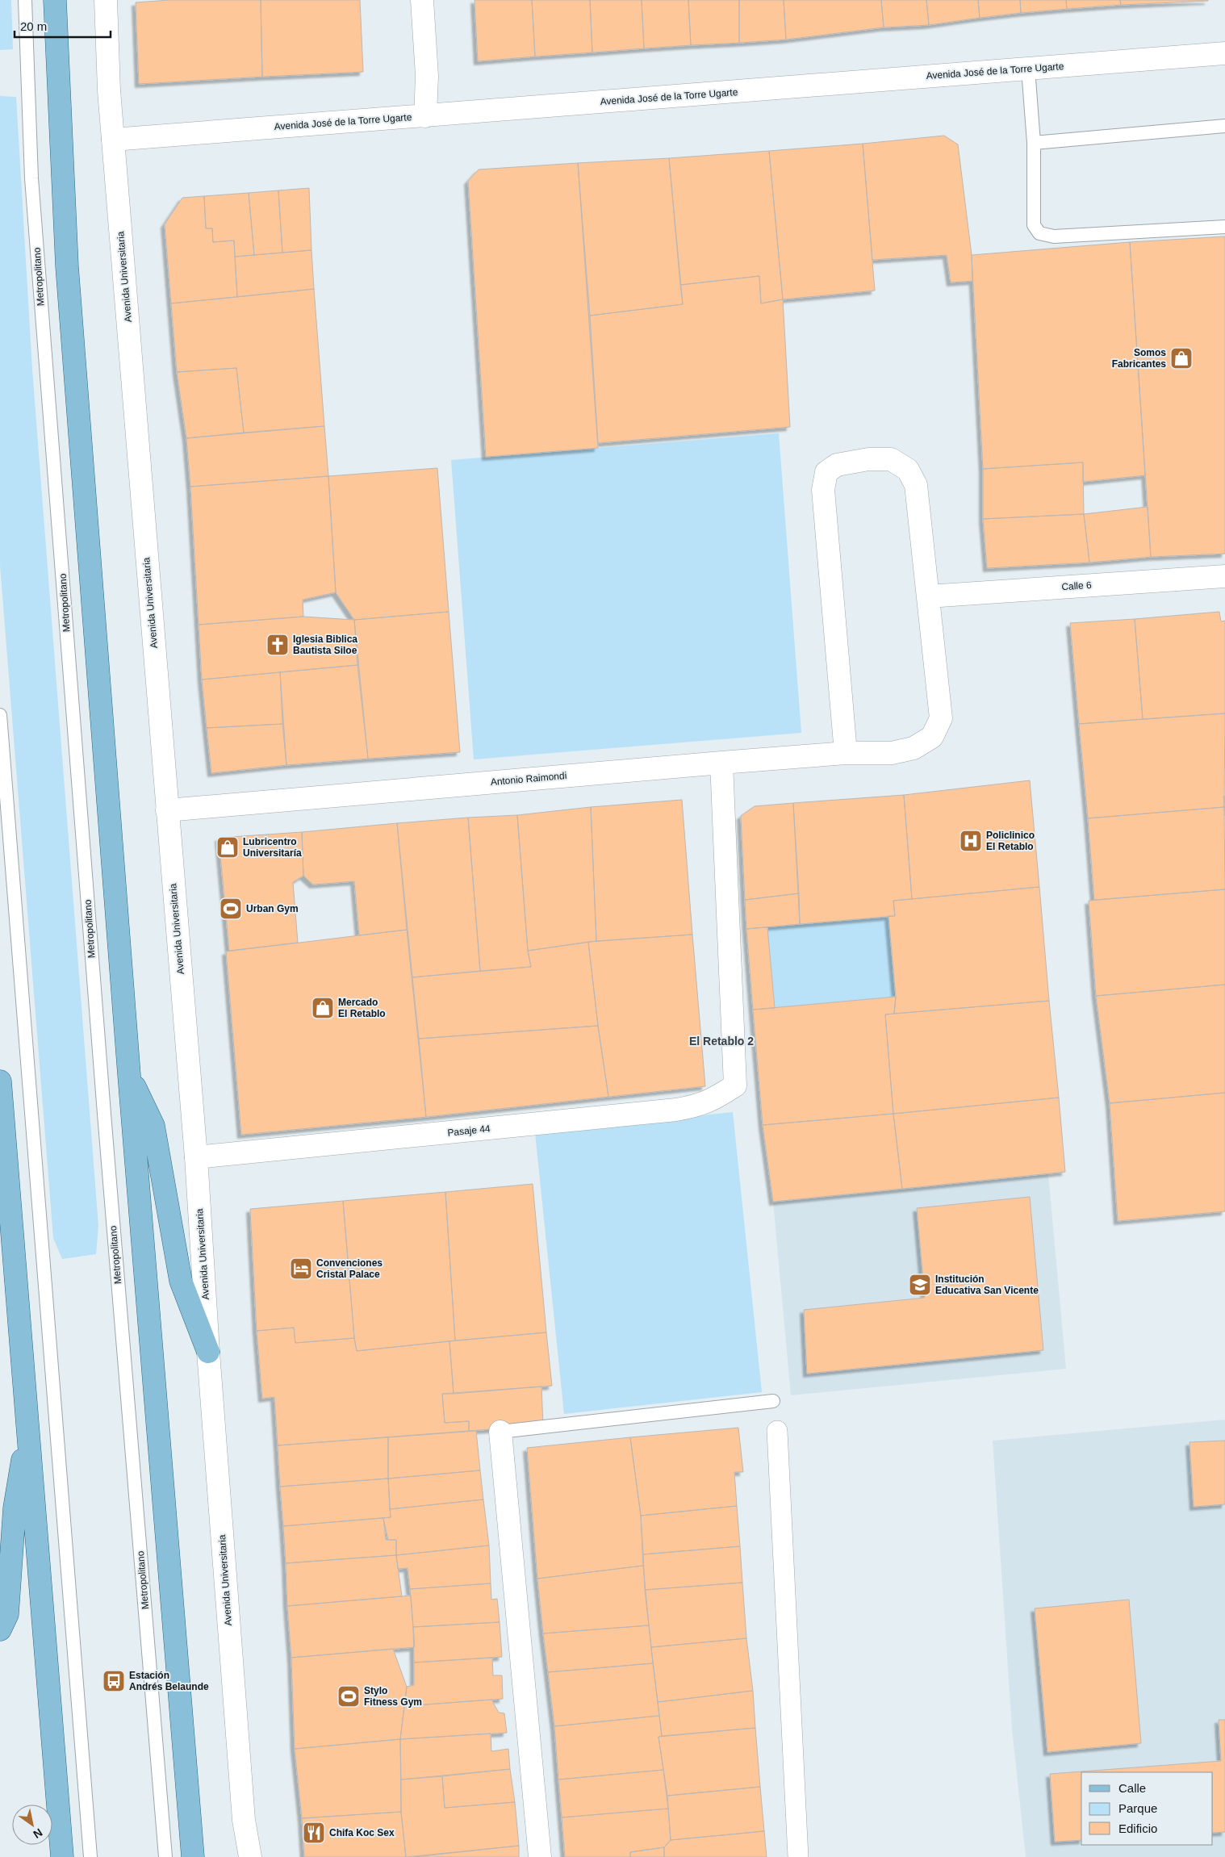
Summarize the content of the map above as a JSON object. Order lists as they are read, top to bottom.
{
  "streets": {
    "street": [
      "Avenida José de la Torre Ugarte",
      "Avenida Universitaria",
      "Calle 6",
      "Antonio Raimondi",
      "Pasaje 44"
    ],
    "lane": ["Metropolitano"]
  },
  "crossings": [
    ["Avenida José de la Torre Ugarte", "Avenida Universitaria"],
    ["Avenida Universitaria", "Antonio Raimondi"],
    ["Avenida Universitaria", "Pasaje 44"],
    ["Calle 6", "Antonio Raimondi"],
    ["Antonio Raimondi", "Pasaje 44"]
  ],
  "districts": ["El Retablo 2"],
  "places": {
    "shop": ["Somos Fabricantes", "Lubricentro Universitaría", "Mercado El Retablo"],
    "church": ["Iglesia Biblica Bautista Siloe"],
    "hospital": ["Policlinico El Retablo"],
    "sports": ["Urban Gym", "Stylo Fitness Gym"],
    "hotel": ["Convenciones Cristal Palace"],
    "school or university": ["Institución Educativa San Vicente"],
    "bus stop": ["Estación Andrés Belaunde"],
    "restaurant": ["Chifa Koc Sex"]
  },
  "legend": ["Calle", "Parque", "Edificio"],
  "scale_bar": "20 m",
  "north": "bottom right"
}
